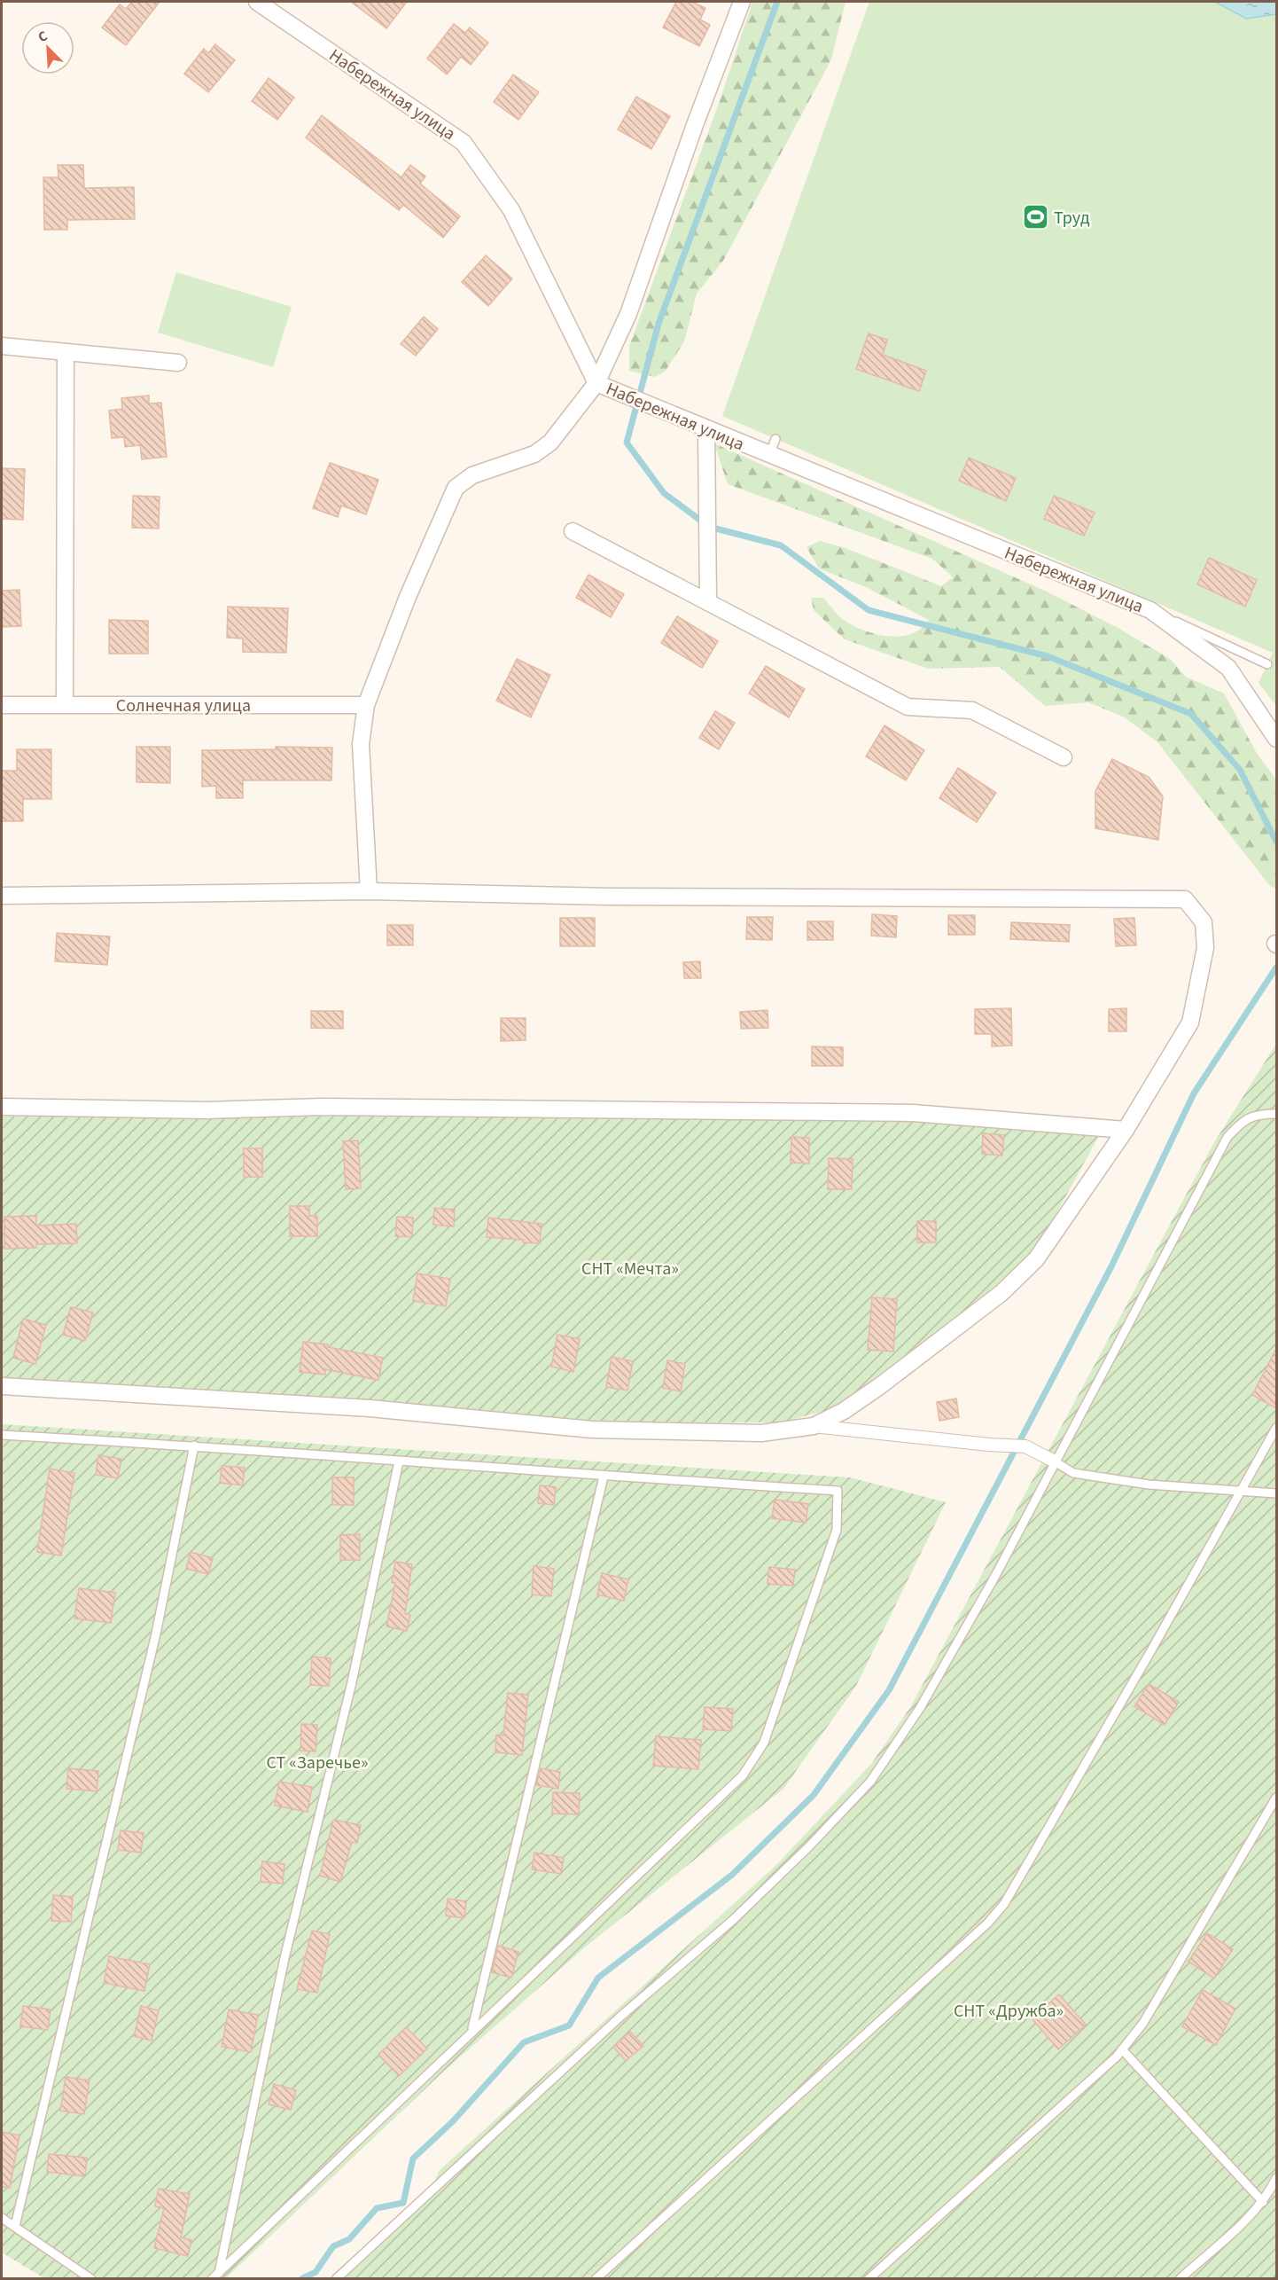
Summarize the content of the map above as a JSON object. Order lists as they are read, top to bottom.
{
  "streets": {
    "street": ["Набережная улица", "Солнечная улица"]
  },
  "parks": ["СНТ «Мечта»", "СТ «Заречье»", "СНТ «Дружба»"],
  "places": {
    "sports": ["Труд"]
  },
  "north": "top left"
}
